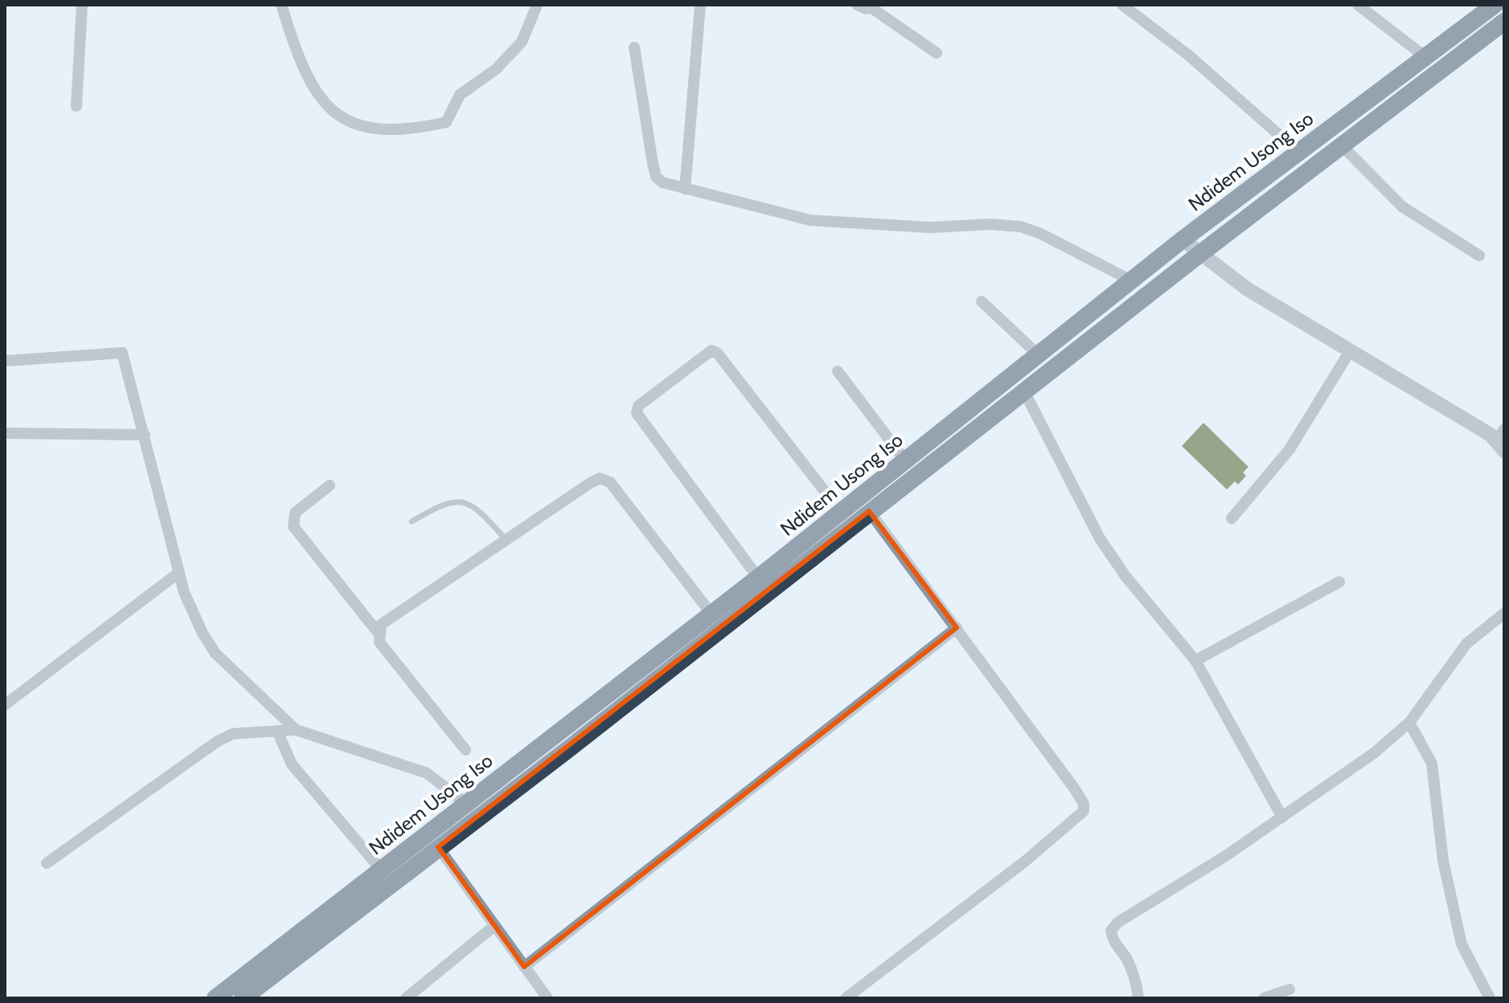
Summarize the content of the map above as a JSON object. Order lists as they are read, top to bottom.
{
  "streets": {
    "highway": ["Ndidem Usong Iso"]
  }
}
